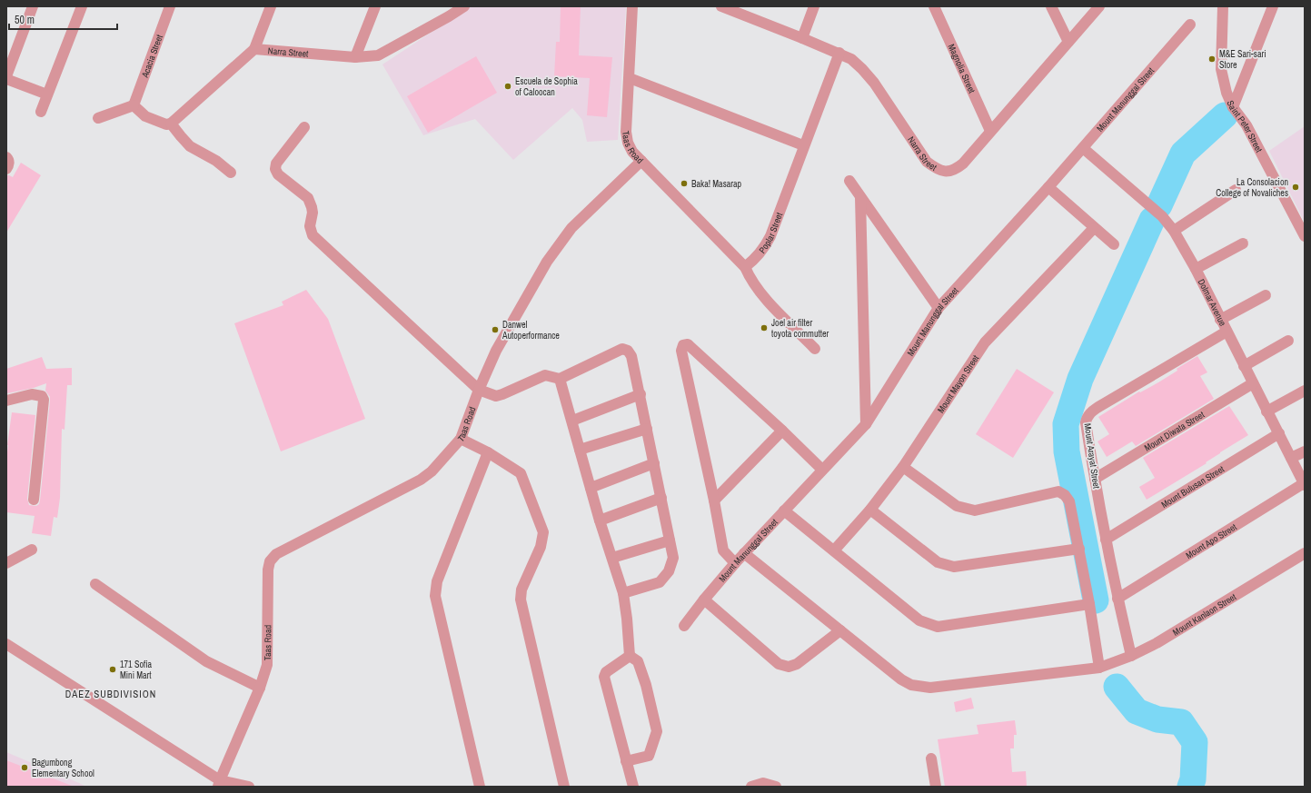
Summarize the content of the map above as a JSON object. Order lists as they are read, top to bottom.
{
  "streets": {
    "street": [
      "Narra Street",
      "Acacia Street",
      "Magnolia Street",
      "Mount Manunggal Street",
      "Saint Peter Street",
      "Taas Road",
      "Poplar Street",
      "Dolmar Avenue",
      "Mount Mayon Street",
      "Mount Diwata Street",
      "Mount Arayat Street",
      "Mount Bulusan Street",
      "Mount Apo Street",
      "Mount Kanlaon Street"
    ]
  },
  "crossings": [
    ["Narra Street", "Magnolia Street"],
    ["Narra Street", "Poplar Street"],
    ["Mount Manunggal Street", "Dolmar Avenue"],
    ["Mount Manunggal Street", "Mount Kanlaon Street"],
    ["Dolmar Avenue", "Mount Diwata Street"],
    ["Dolmar Avenue", "Mount Arayat Street"],
    ["Dolmar Avenue", "Mount Bulusan Street"],
    ["Dolmar Avenue", "Mount Apo Street"],
    ["Mount Diwata Street", "Mount Arayat Street"],
    ["Mount Arayat Street", "Mount Bulusan Street"],
    ["Mount Arayat Street", "Mount Apo Street"],
    ["Mount Arayat Street", "Mount Kanlaon Street"]
  ],
  "districts": ["DAEZ SUBDIVISION"],
  "places": [
    "M&E Sari-sari Store",
    "Escuela de Sophia of Caloocan",
    "Baka! Masarap",
    "La Consolacion College of Novaliches",
    "Joel air filter toyota commutter",
    "Danwel Autoperformance",
    "171 Sofia Mini Mart",
    "Bagumbong Elementary School"
  ],
  "scale_bar": "50 m"
}
